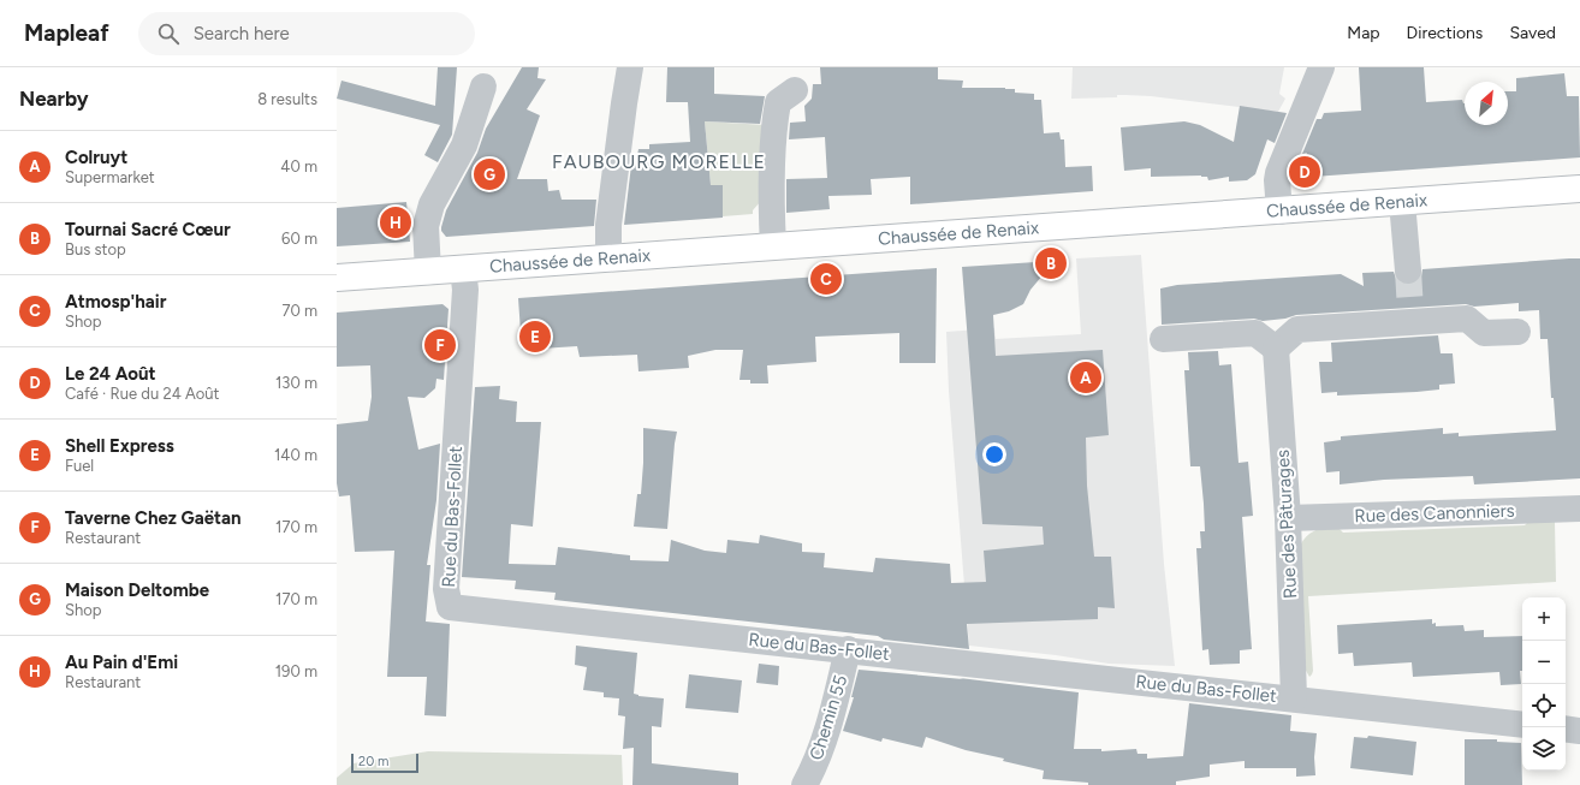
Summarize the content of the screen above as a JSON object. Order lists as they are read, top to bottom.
{
  "streets": {
    "main road": ["Chaussée de Renaix"],
    "street": [
      "Rue des Canonniers",
      "Rue du Bas-Follet",
      "Rue des Pâturages",
      "Chemin 55"
    ]
  },
  "crossings": [
    ["Chaussée de Renaix", "Rue du Bas-Follet"],
    ["Rue des Canonniers", "Rue des Pâturages"],
    ["Rue du Bas-Follet", "Rue des Pâturages"],
    ["Rue du Bas-Follet", "Chemin 55"]
  ],
  "districts": ["FAUBOURG MORELLE"],
  "scale_bar": "20 m",
  "north": "top right",
  "page": {
    "header": "Mapleaf",
    "search": "Search here",
    "nav": ["Map", "Directions", "Saved"],
    "heading": ["Nearby", "8 results"],
    "list": [
      {
        "mark": "A",
        "name": "Colruyt",
        "note": "Supermarket",
        "value": "40 m"
      },
      {
        "mark": "B",
        "name": "Tournai Sacré Cœur",
        "note": "Bus stop",
        "value": "60 m"
      },
      {
        "mark": "C",
        "name": "Atmosp'hair",
        "note": "Shop",
        "value": "70 m"
      },
      {
        "mark": "D",
        "name": "Le 24 Août",
        "note": "Café · Rue du 24 Août",
        "value": "130 m"
      },
      {
        "mark": "E",
        "name": "Shell Express",
        "note": "Fuel",
        "value": "140 m"
      },
      {
        "mark": "F",
        "name": "Taverne Chez Gaëtan",
        "note": "Restaurant",
        "value": "170 m"
      },
      {
        "mark": "G",
        "name": "Maison Deltombe",
        "note": "Shop",
        "value": "170 m"
      },
      {
        "mark": "H",
        "name": "Au Pain d'Emi",
        "note": "Restaurant",
        "value": "190 m"
      }
    ],
    "pins": [
      "D",
      "G",
      "H",
      "B",
      "C",
      "E",
      "F",
      "A"
    ],
    "map_buttons": ["+", "−"],
    "scale": "20 m"
  }
}
